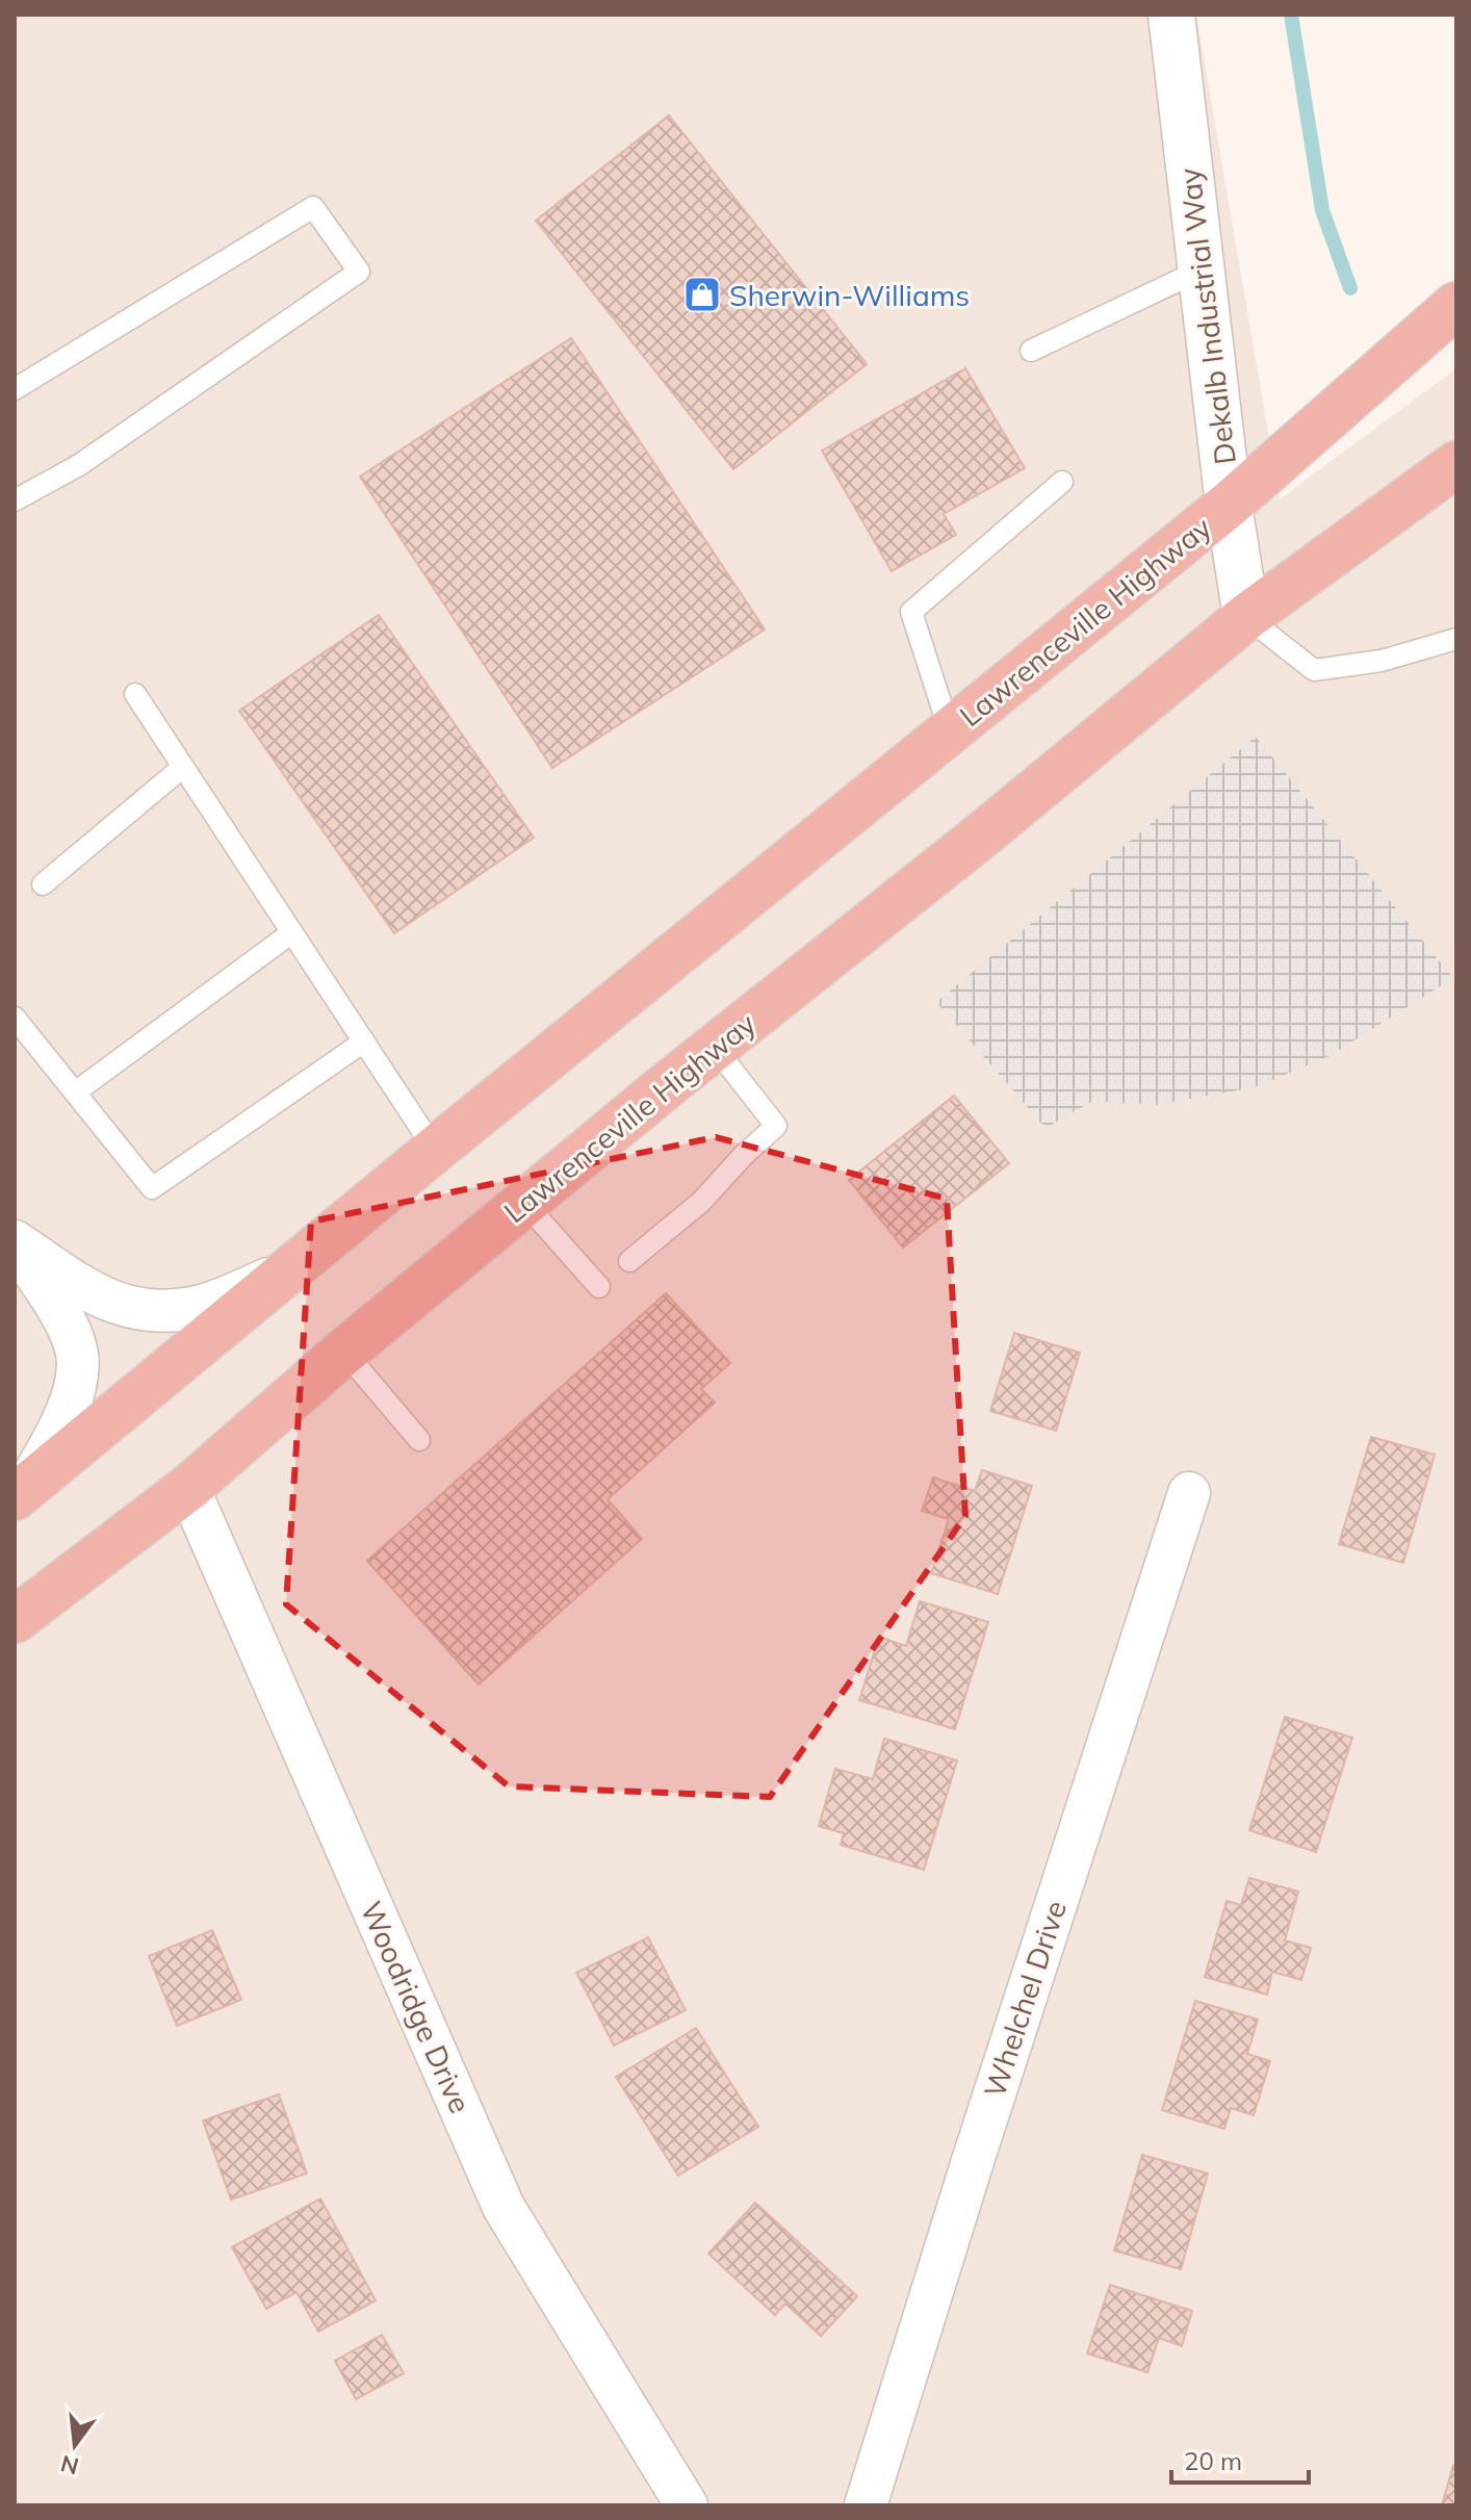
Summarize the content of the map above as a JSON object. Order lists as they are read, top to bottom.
{
  "streets": {
    "highway": ["Lawrenceville Highway"],
    "main road": ["Dekalb Industrial Way"],
    "street": ["Whelchel Drive", "Woodridge Drive"]
  },
  "crossings": [
    ["Dekalb Industrial Way", "Lawrenceville Highway"],
    ["Lawrenceville Highway", "Woodridge Drive"]
  ],
  "places": {
    "shop": ["Sherwin-Williams"]
  },
  "scale_bar": "20 m",
  "north": "bottom"
}
